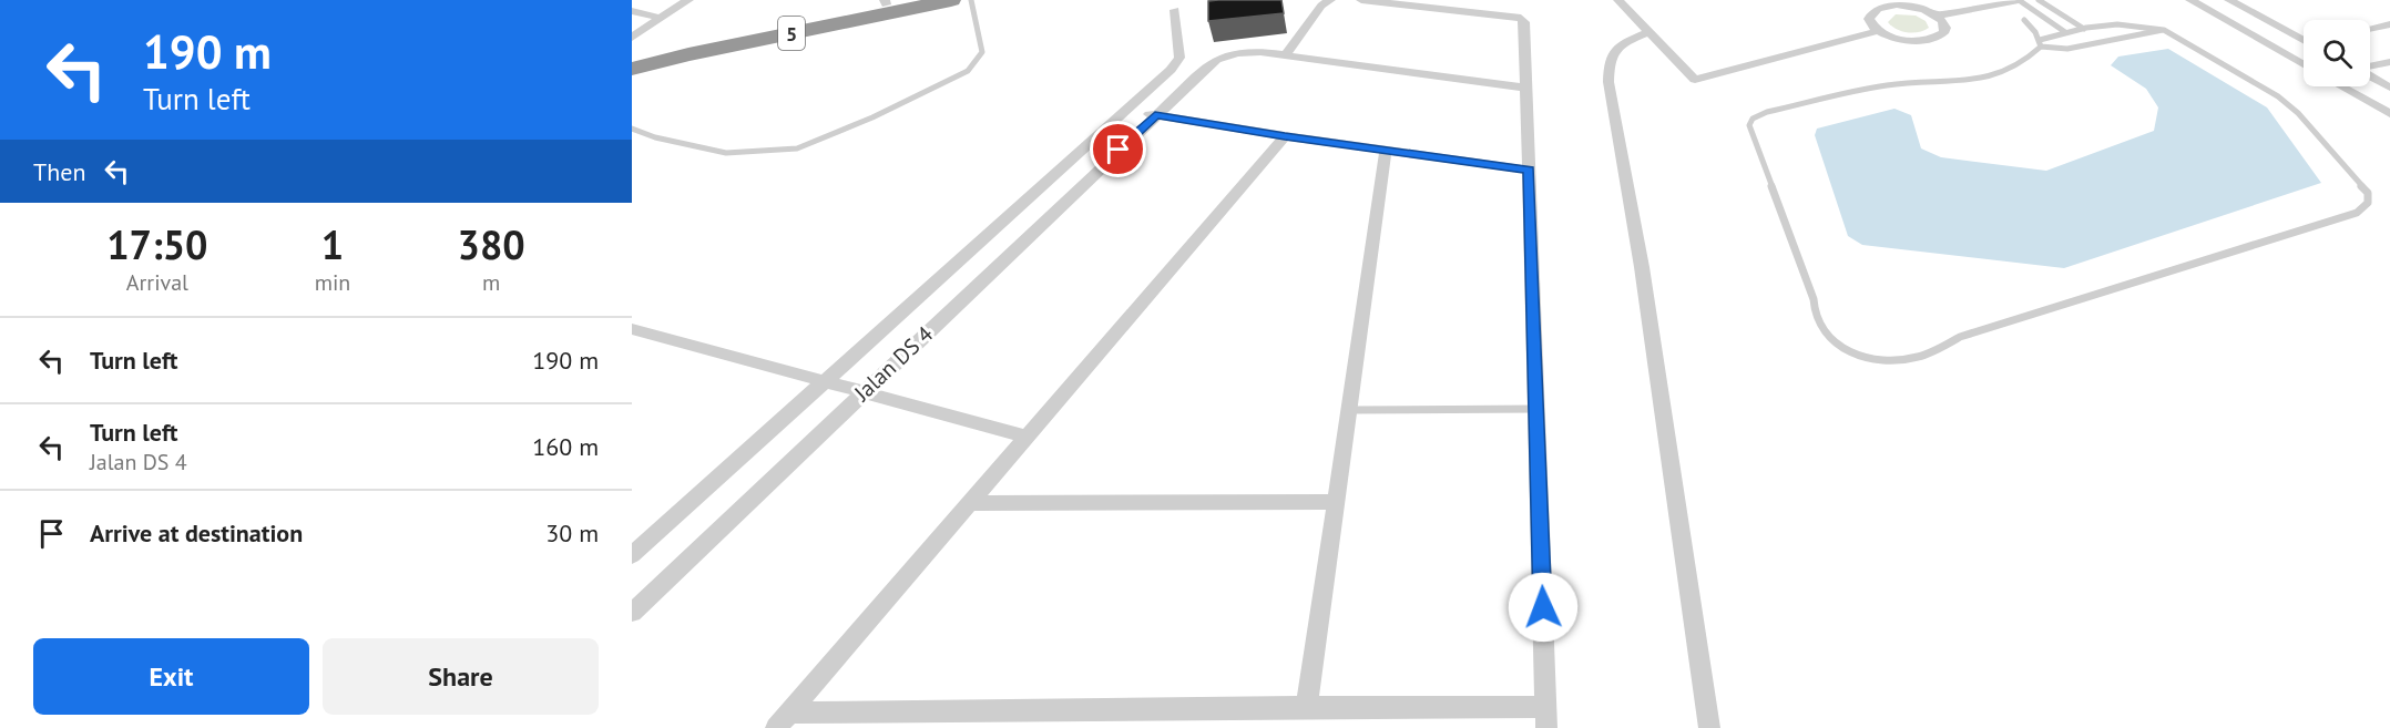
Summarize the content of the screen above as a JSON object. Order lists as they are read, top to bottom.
{
  "streets": {
    "highway": ["5"],
    "street": ["Jalan DS 4"]
  },
  "page": {
    "turn": ["190 m", "Turn left"],
    "then": "Then",
    "eta": [
      "17:50",
      "Arrival",
      "1",
      "min",
      "380",
      "m"
    ],
    "list": [
      {
        "name": "Turn left",
        "value": "190 m"
      },
      {
        "name": "Turn left",
        "note": "Jalan DS 4",
        "value": "160 m"
      },
      {
        "name": "Arrive at destination",
        "value": "30 m"
      }
    ],
    "buttons": ["Exit", "Share"]
  }
}
